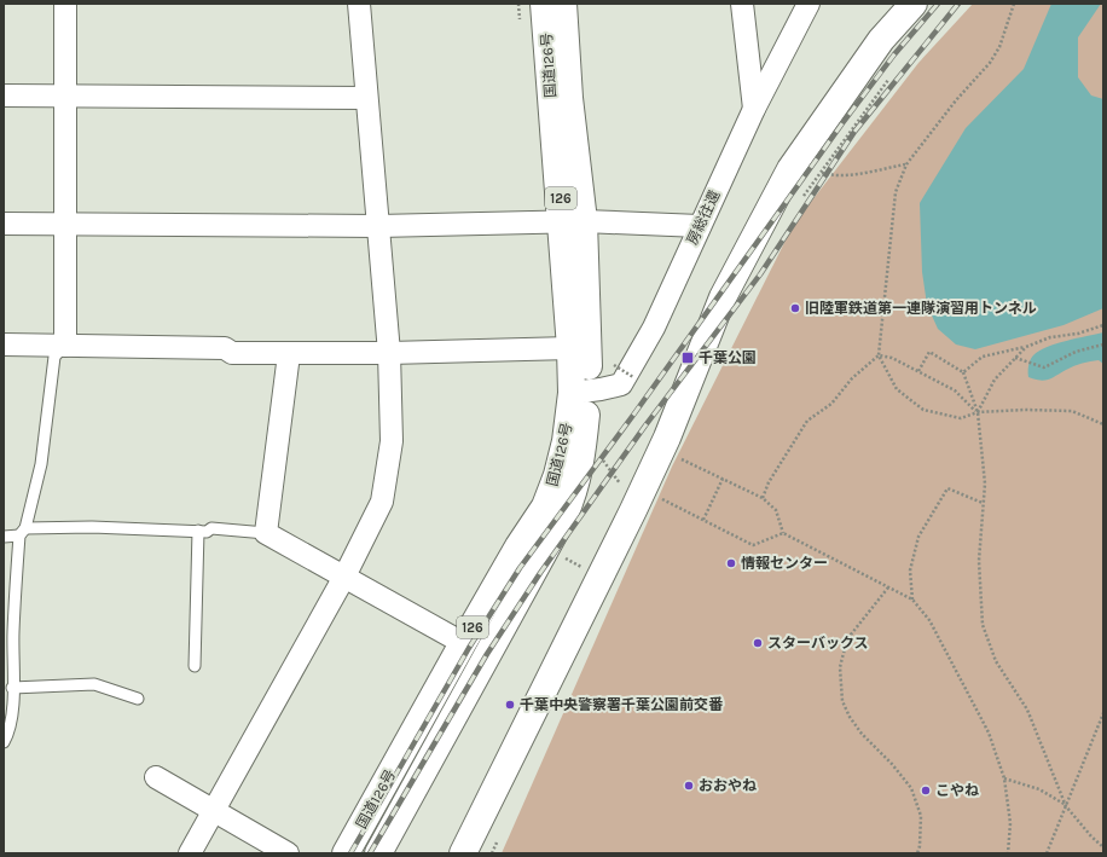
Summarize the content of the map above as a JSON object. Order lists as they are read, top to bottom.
{
  "streets": {
    "main road": ["国道126号", "126"],
    "street": ["房総往還"]
  },
  "crossings": [
    ["国道126号", "房総往還"]
  ],
  "places": {
    "other": [
      "旧陸軍鉄道第一連隊演習用トンネル",
      "情報センター",
      "スターバックス",
      "千葉中央警察署千葉公園前交番",
      "おおやね",
      "こやね"
    ],
    "transit": ["千葉公園"]
  }
}
